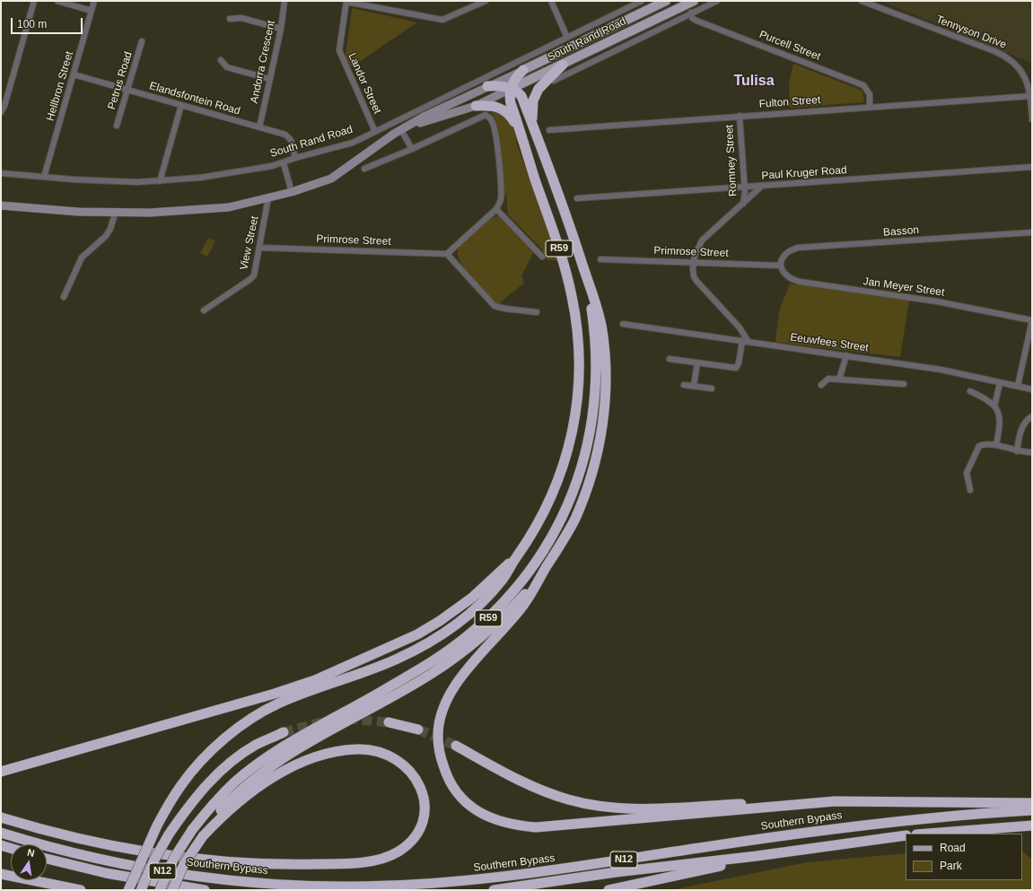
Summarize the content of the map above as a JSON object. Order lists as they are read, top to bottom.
{
  "streets": {
    "highway": ["R59", "Southern Bypass", "N12"],
    "main road": ["South Rand Road"],
    "street": [
      "Tennyson Drive",
      "Purcell Street",
      "Andorra Crescent",
      "Petrus Road",
      "Landor Street",
      "Hellbron Street",
      "Elandsfontein Road",
      "Fulton Street",
      "Romney Street",
      "Paul Kruger Road",
      "Basson",
      "Primrose Street",
      "View Street",
      "Jan Meyer Street",
      "Eeuwfees Street"
    ]
  },
  "crossings": [
    ["Tennyson Drive", "Fulton Street"],
    ["South Rand Road", "Landor Street"],
    ["South Rand Road", "Hellbron Street"],
    ["South Rand Road", "Elandsfontein Road"],
    ["South Rand Road", "View Street"],
    ["Purcell Street", "Fulton Street"],
    ["Andorra Crescent", "Elandsfontein Road"],
    ["Petrus Road", "Elandsfontein Road"],
    ["Hellbron Street", "Elandsfontein Road"],
    ["Fulton Street", "Romney Street"],
    ["Romney Street", "Paul Kruger Road"],
    ["Basson", "Primrose Street"],
    ["Basson", "Jan Meyer Street"],
    ["Primrose Street", "View Street"],
    ["Primrose Street", "Jan Meyer Street"]
  ],
  "districts": ["Tulisa"],
  "legend": ["Road", "Park"],
  "scale_bar": "100 m",
  "north": "top"
}
